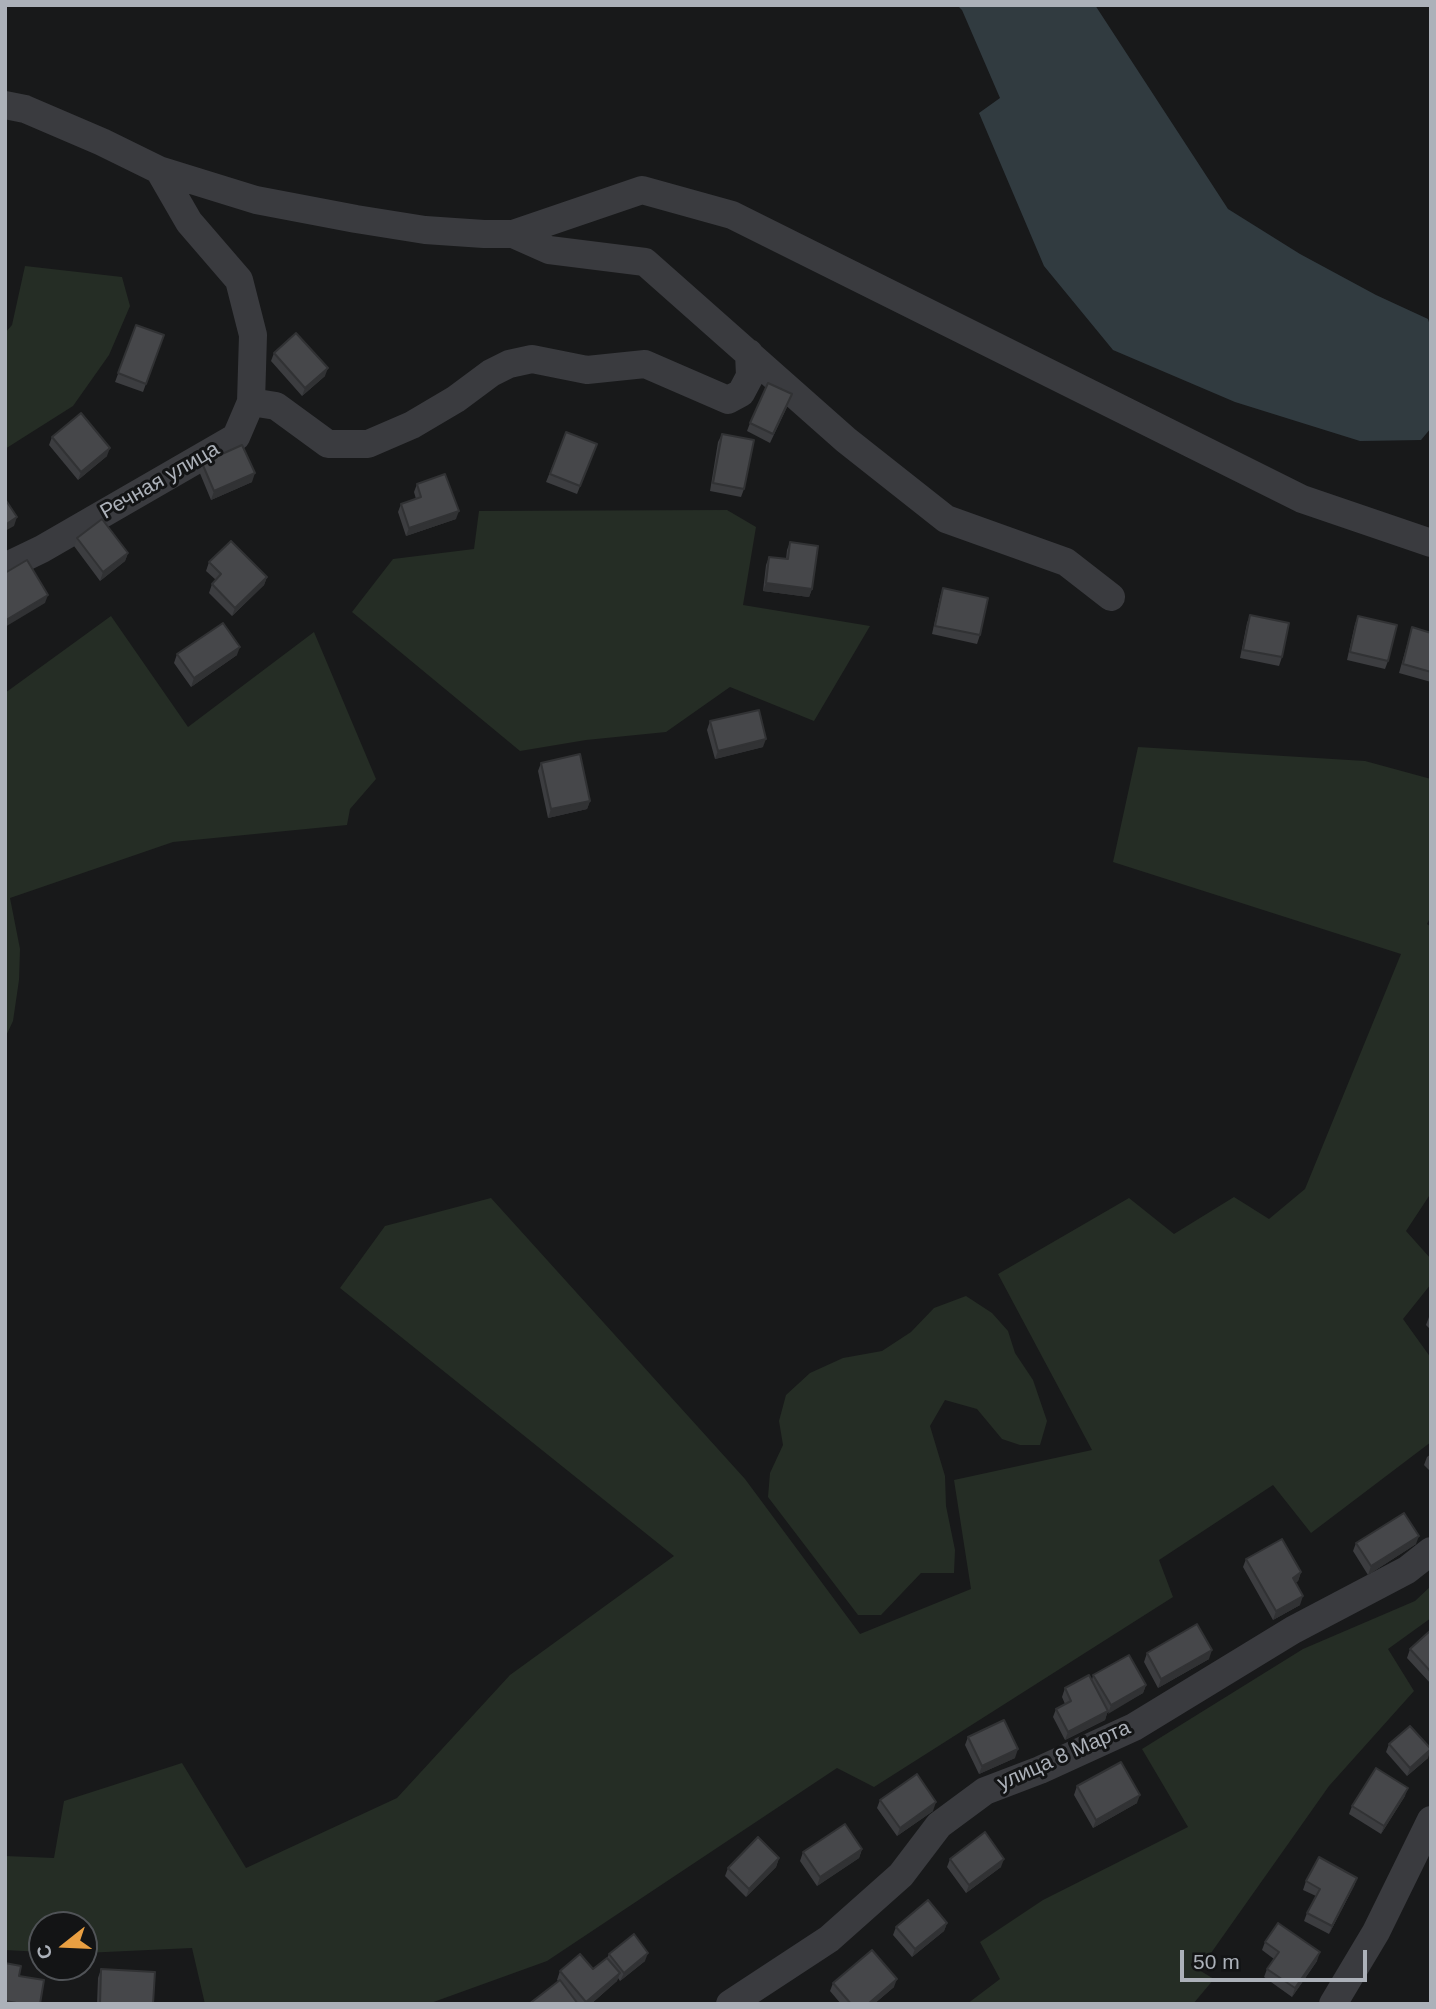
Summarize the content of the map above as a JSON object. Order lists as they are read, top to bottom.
{
  "streets": {
    "street": ["Речная улица", "улица 8 Марта"]
  },
  "scale_bar": "50 m",
  "north": "left"
}
